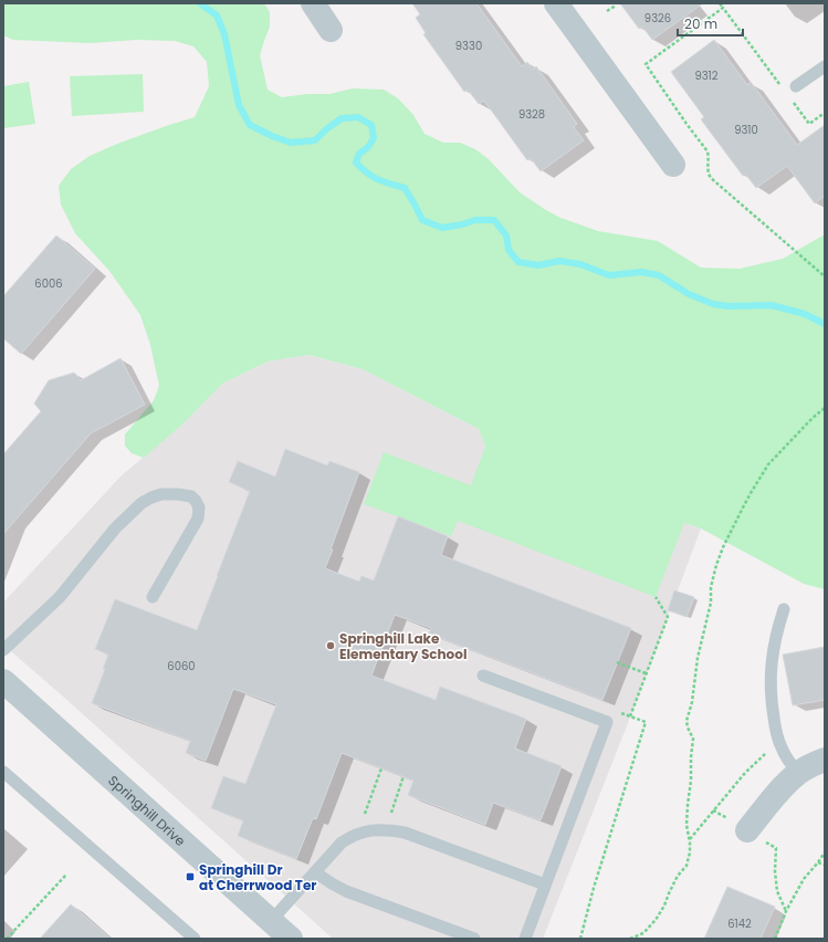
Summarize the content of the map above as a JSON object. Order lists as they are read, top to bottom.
{
  "streets": {
    "street": ["Springhill Drive"]
  },
  "places": {
    "other": ["Springhill Lake Elementary School"],
    "transit": ["Springhill Dr at Cherrwood Ter"]
  },
  "house_numbers": [
    "9326",
    "9330",
    "9312",
    "9328",
    "9310",
    "6006",
    "6060",
    "6142"
  ],
  "scale_bar": "20 m"
}
